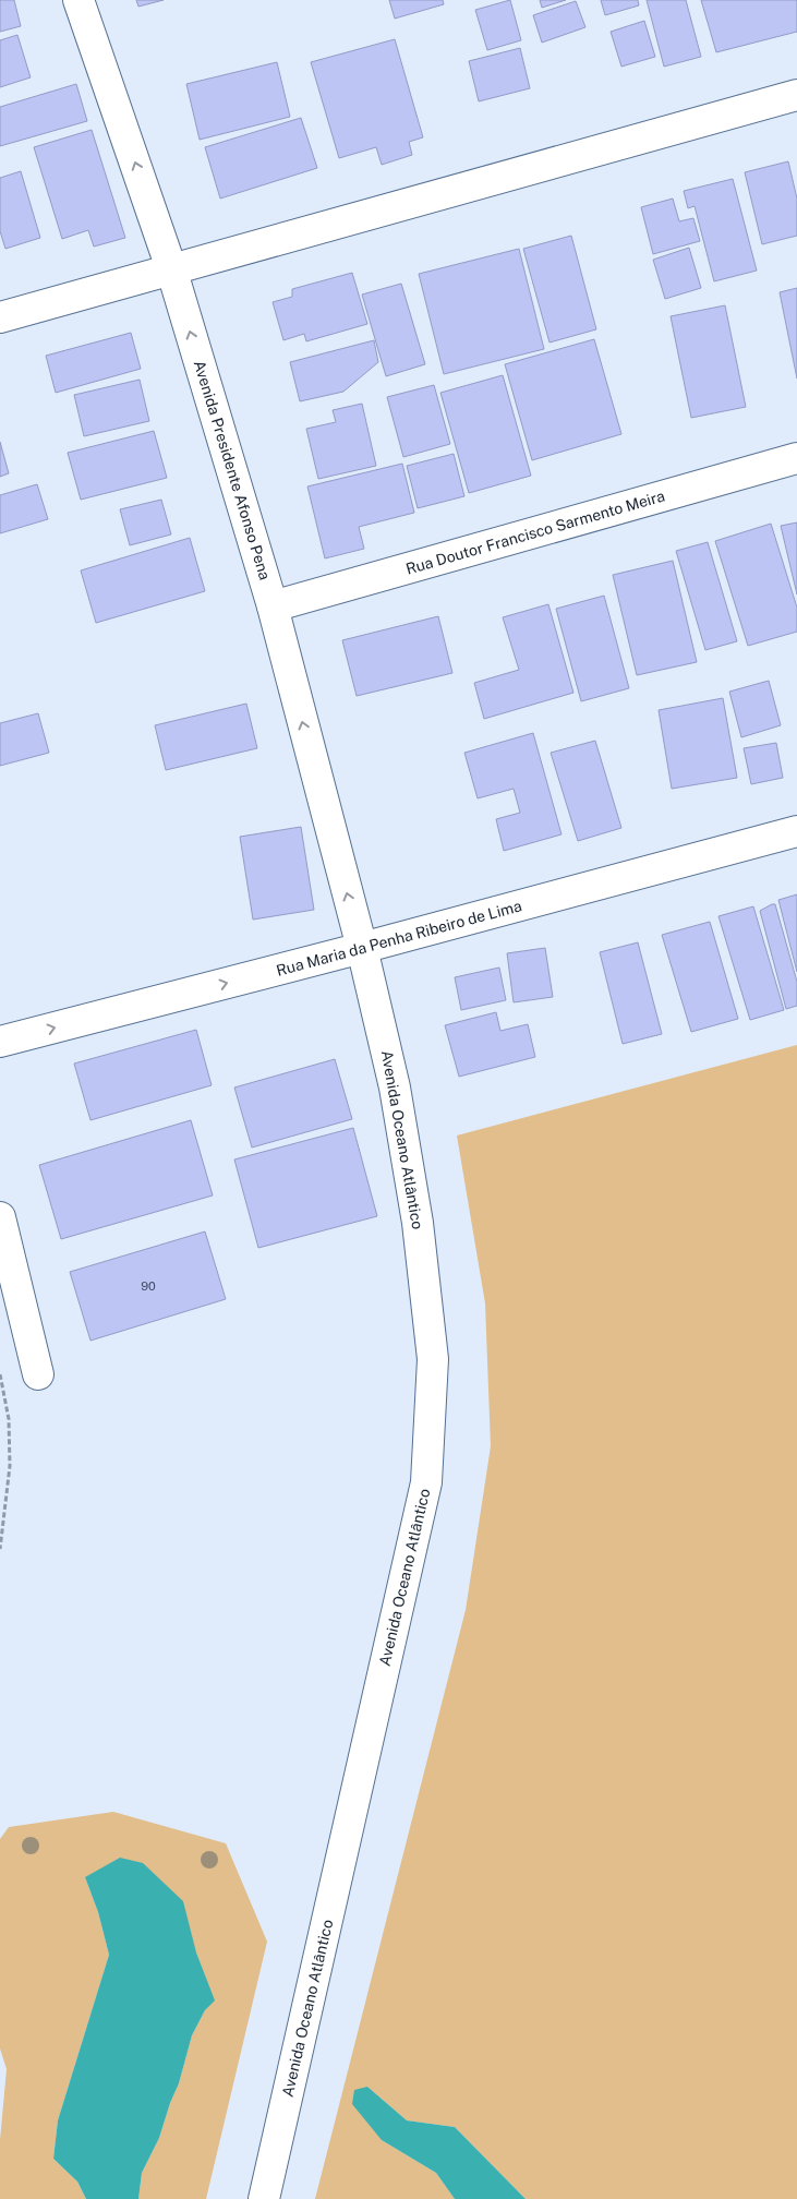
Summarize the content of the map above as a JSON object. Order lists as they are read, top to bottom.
{
  "streets": {
    "main road": [
      "Avenida Presidente Afonso Pena",
      "Rua Doutor Francisco Sarmento Meira",
      "Rua Maria da Penha Ribeiro de Lima",
      "Avenida Oceano Atlântico"
    ]
  },
  "crossings": [
    ["Avenida Presidente Afonso Pena", "Rua Doutor Francisco Sarmento Meira"],
    ["Avenida Presidente Afonso Pena", "Rua Maria da Penha Ribeiro de Lima"],
    ["Avenida Presidente Afonso Pena", "Avenida Oceano Atlântico"],
    ["Rua Maria da Penha Ribeiro de Lima", "Avenida Oceano Atlântico"]
  ],
  "one_way": ["Avenida Presidente Afonso Pena", "Rua Maria da Penha Ribeiro de Lima"],
  "house_numbers": ["90"]
}
